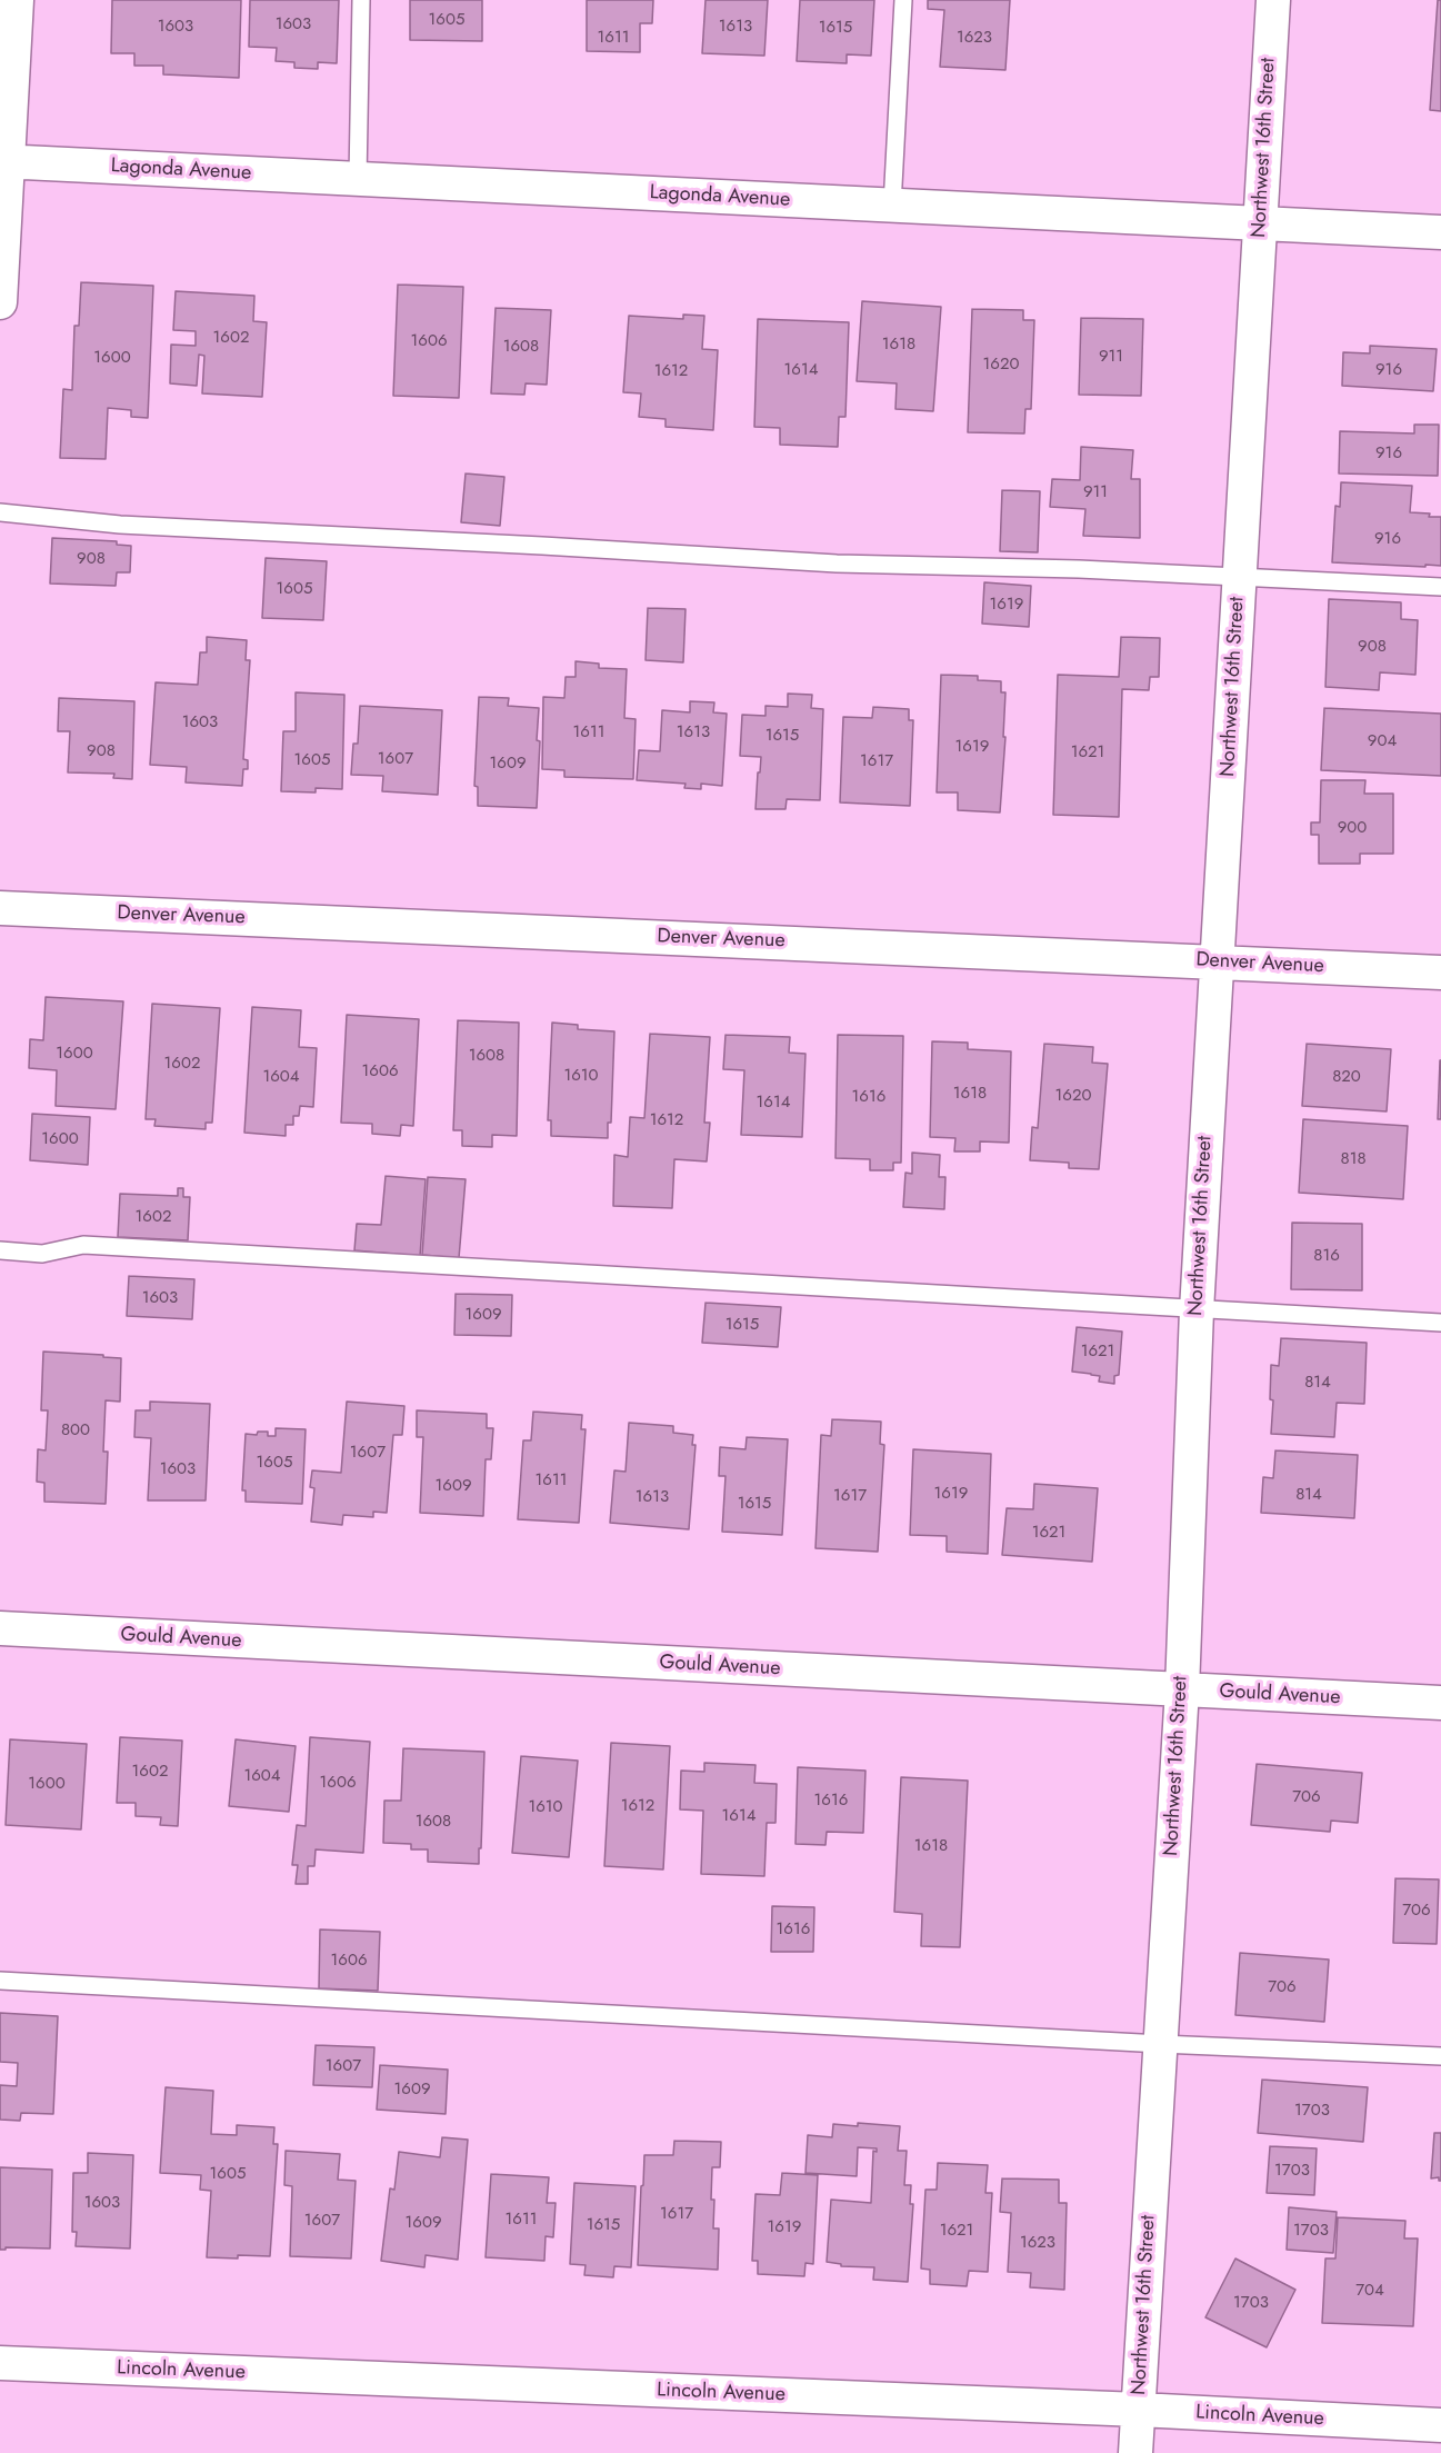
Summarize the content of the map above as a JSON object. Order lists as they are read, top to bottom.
{
  "streets": {
    "street": [
      "Northwest 16th Street",
      "Lagonda Avenue",
      "Denver Avenue",
      "Gould Avenue",
      "Lincoln Avenue"
    ]
  },
  "crossings": [
    ["Northwest 16th Street", "Lagonda Avenue"],
    ["Northwest 16th Street", "Denver Avenue"],
    ["Northwest 16th Street", "Gould Avenue"],
    ["Northwest 16th Street", "Lincoln Avenue"]
  ],
  "house_numbers": [
    "1605",
    "1603",
    "1603",
    "1613",
    "1615",
    "1611",
    "1623",
    "1602",
    "1606",
    "1618",
    "1608",
    "911",
    "1600",
    "1620",
    "1614",
    "916",
    "1612",
    "916",
    "911",
    "916",
    "908",
    "1605",
    "1619",
    "908",
    "1603",
    "1611",
    "1613",
    "1615",
    "904",
    "1619",
    "908",
    "1621",
    "1607",
    "1605",
    "1617",
    "1609",
    "900",
    "1600",
    "1608",
    "1602",
    "1606",
    "1610",
    "1604",
    "820",
    "1618",
    "1620",
    "1616",
    "1614",
    "1612",
    "1600",
    "818",
    "1602",
    "816",
    "1603",
    "1609",
    "1615",
    "1621",
    "814",
    "800",
    "1607",
    "1605",
    "1603",
    "1611",
    "1609",
    "1619",
    "814",
    "1617",
    "1613",
    "1615",
    "1621",
    "1602",
    "1604",
    "1606",
    "1600",
    "706",
    "1616",
    "1612",
    "1610",
    "1614",
    "1608",
    "1618",
    "706",
    "1616",
    "1606",
    "706",
    "1607",
    "1609",
    "1703",
    "1703",
    "1605",
    "1603",
    "1617",
    "1611",
    "1607",
    "1609",
    "1615",
    "1619",
    "1621",
    "1703",
    "1623",
    "704",
    "1703"
  ]
}
